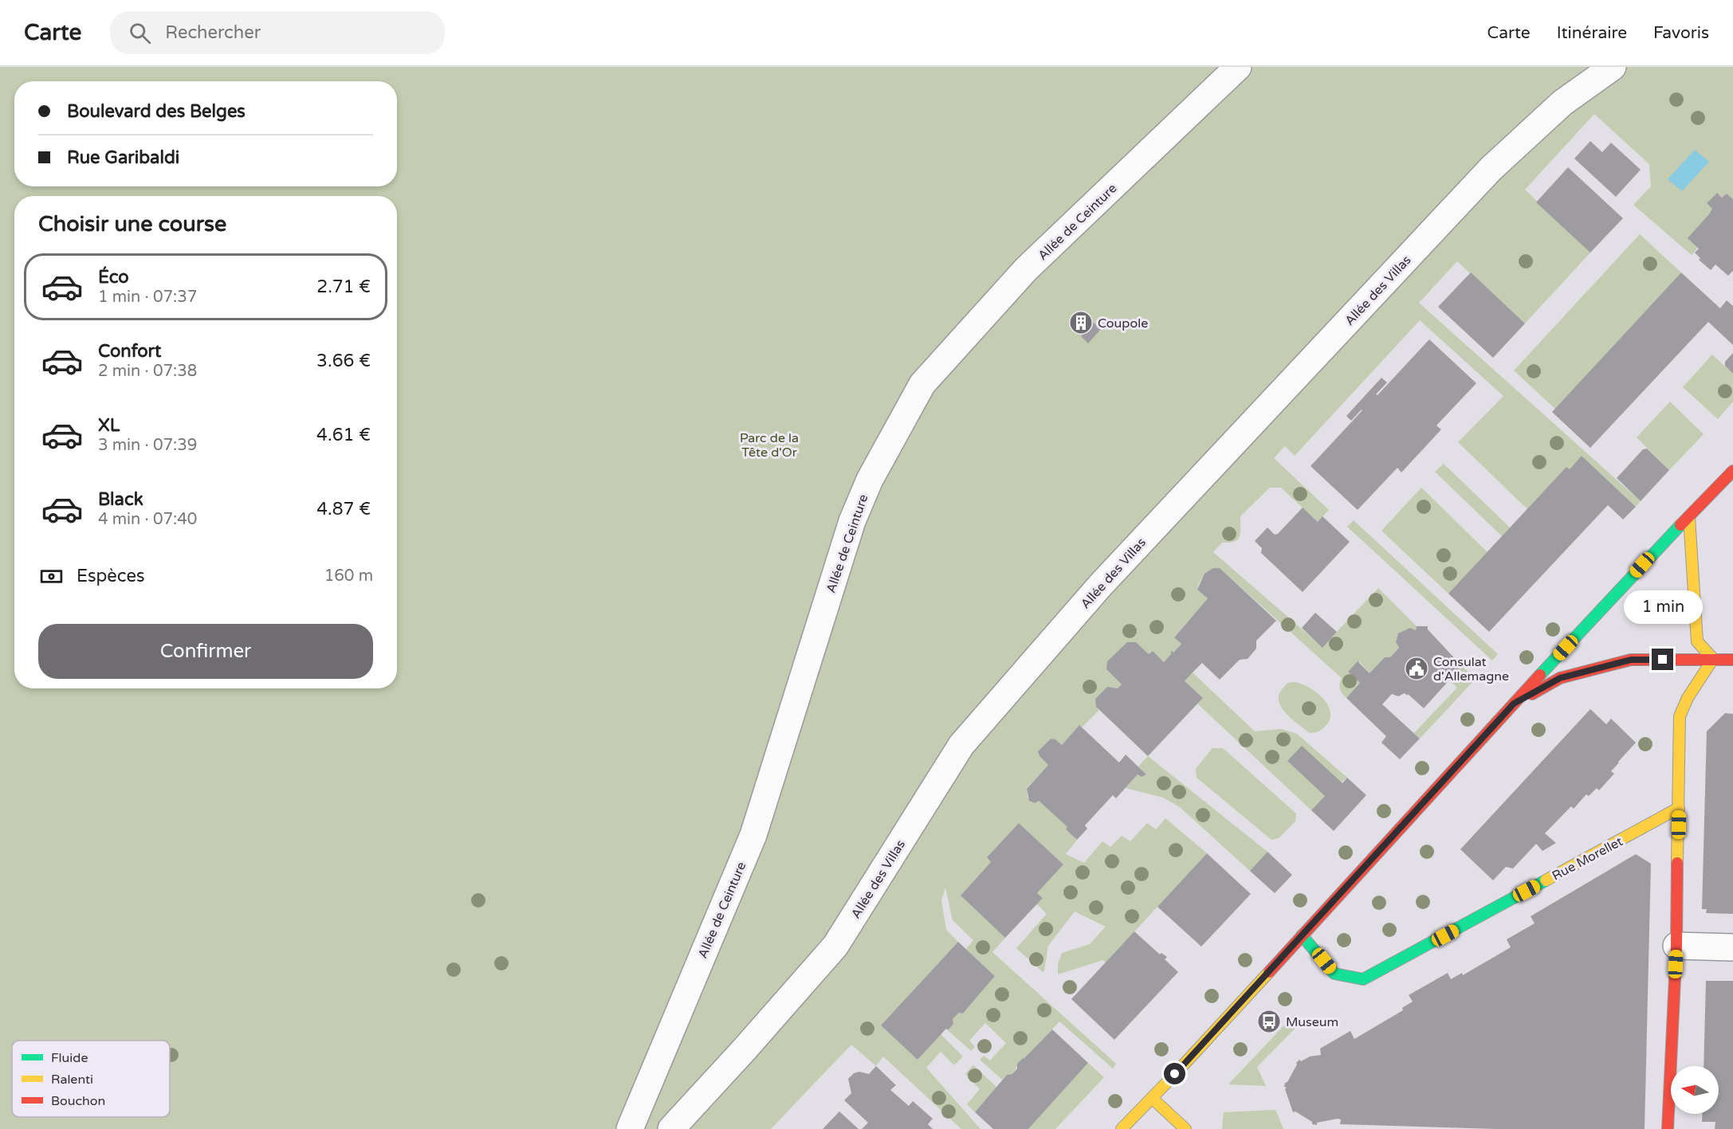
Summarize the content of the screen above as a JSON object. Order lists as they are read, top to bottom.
{
  "streets": {
    "main road": ["Rue Morellet"],
    "street": ["Allée de Ceinture", "Allée des Villas"]
  },
  "parks": ["Parc de la Tête d'Or"],
  "places": {
    "building": ["Coupole"],
    "public building": ["Consulat d'Allemagne"],
    "bus stop": ["Museum"]
  },
  "legend": ["Fluide", "Ralenti", "Bouchon"],
  "north": "left",
  "page": {
    "header": "Carte",
    "search": "Rechercher",
    "nav": ["Carte", "Itinéraire", "Favoris"],
    "banner": ["Boulevard des Belges", "Rue Garibaldi"],
    "heading": "Choisir une course",
    "list": [
      {
        "name": "Éco",
        "note": "1 min · 07:37",
        "value": "2.71 €"
      },
      {
        "name": "Confort",
        "note": "2 min · 07:38",
        "value": "3.66 €"
      },
      {
        "name": "XL",
        "note": "3 min · 07:39",
        "value": "4.61 €"
      },
      {
        "name": "Black",
        "note": "4 min · 07:40",
        "value": "4.87 €"
      }
    ],
    "pay": ["Espèces", "160 m"],
    "bubble": "1 min",
    "buttons": "Confirmer"
  }
}
